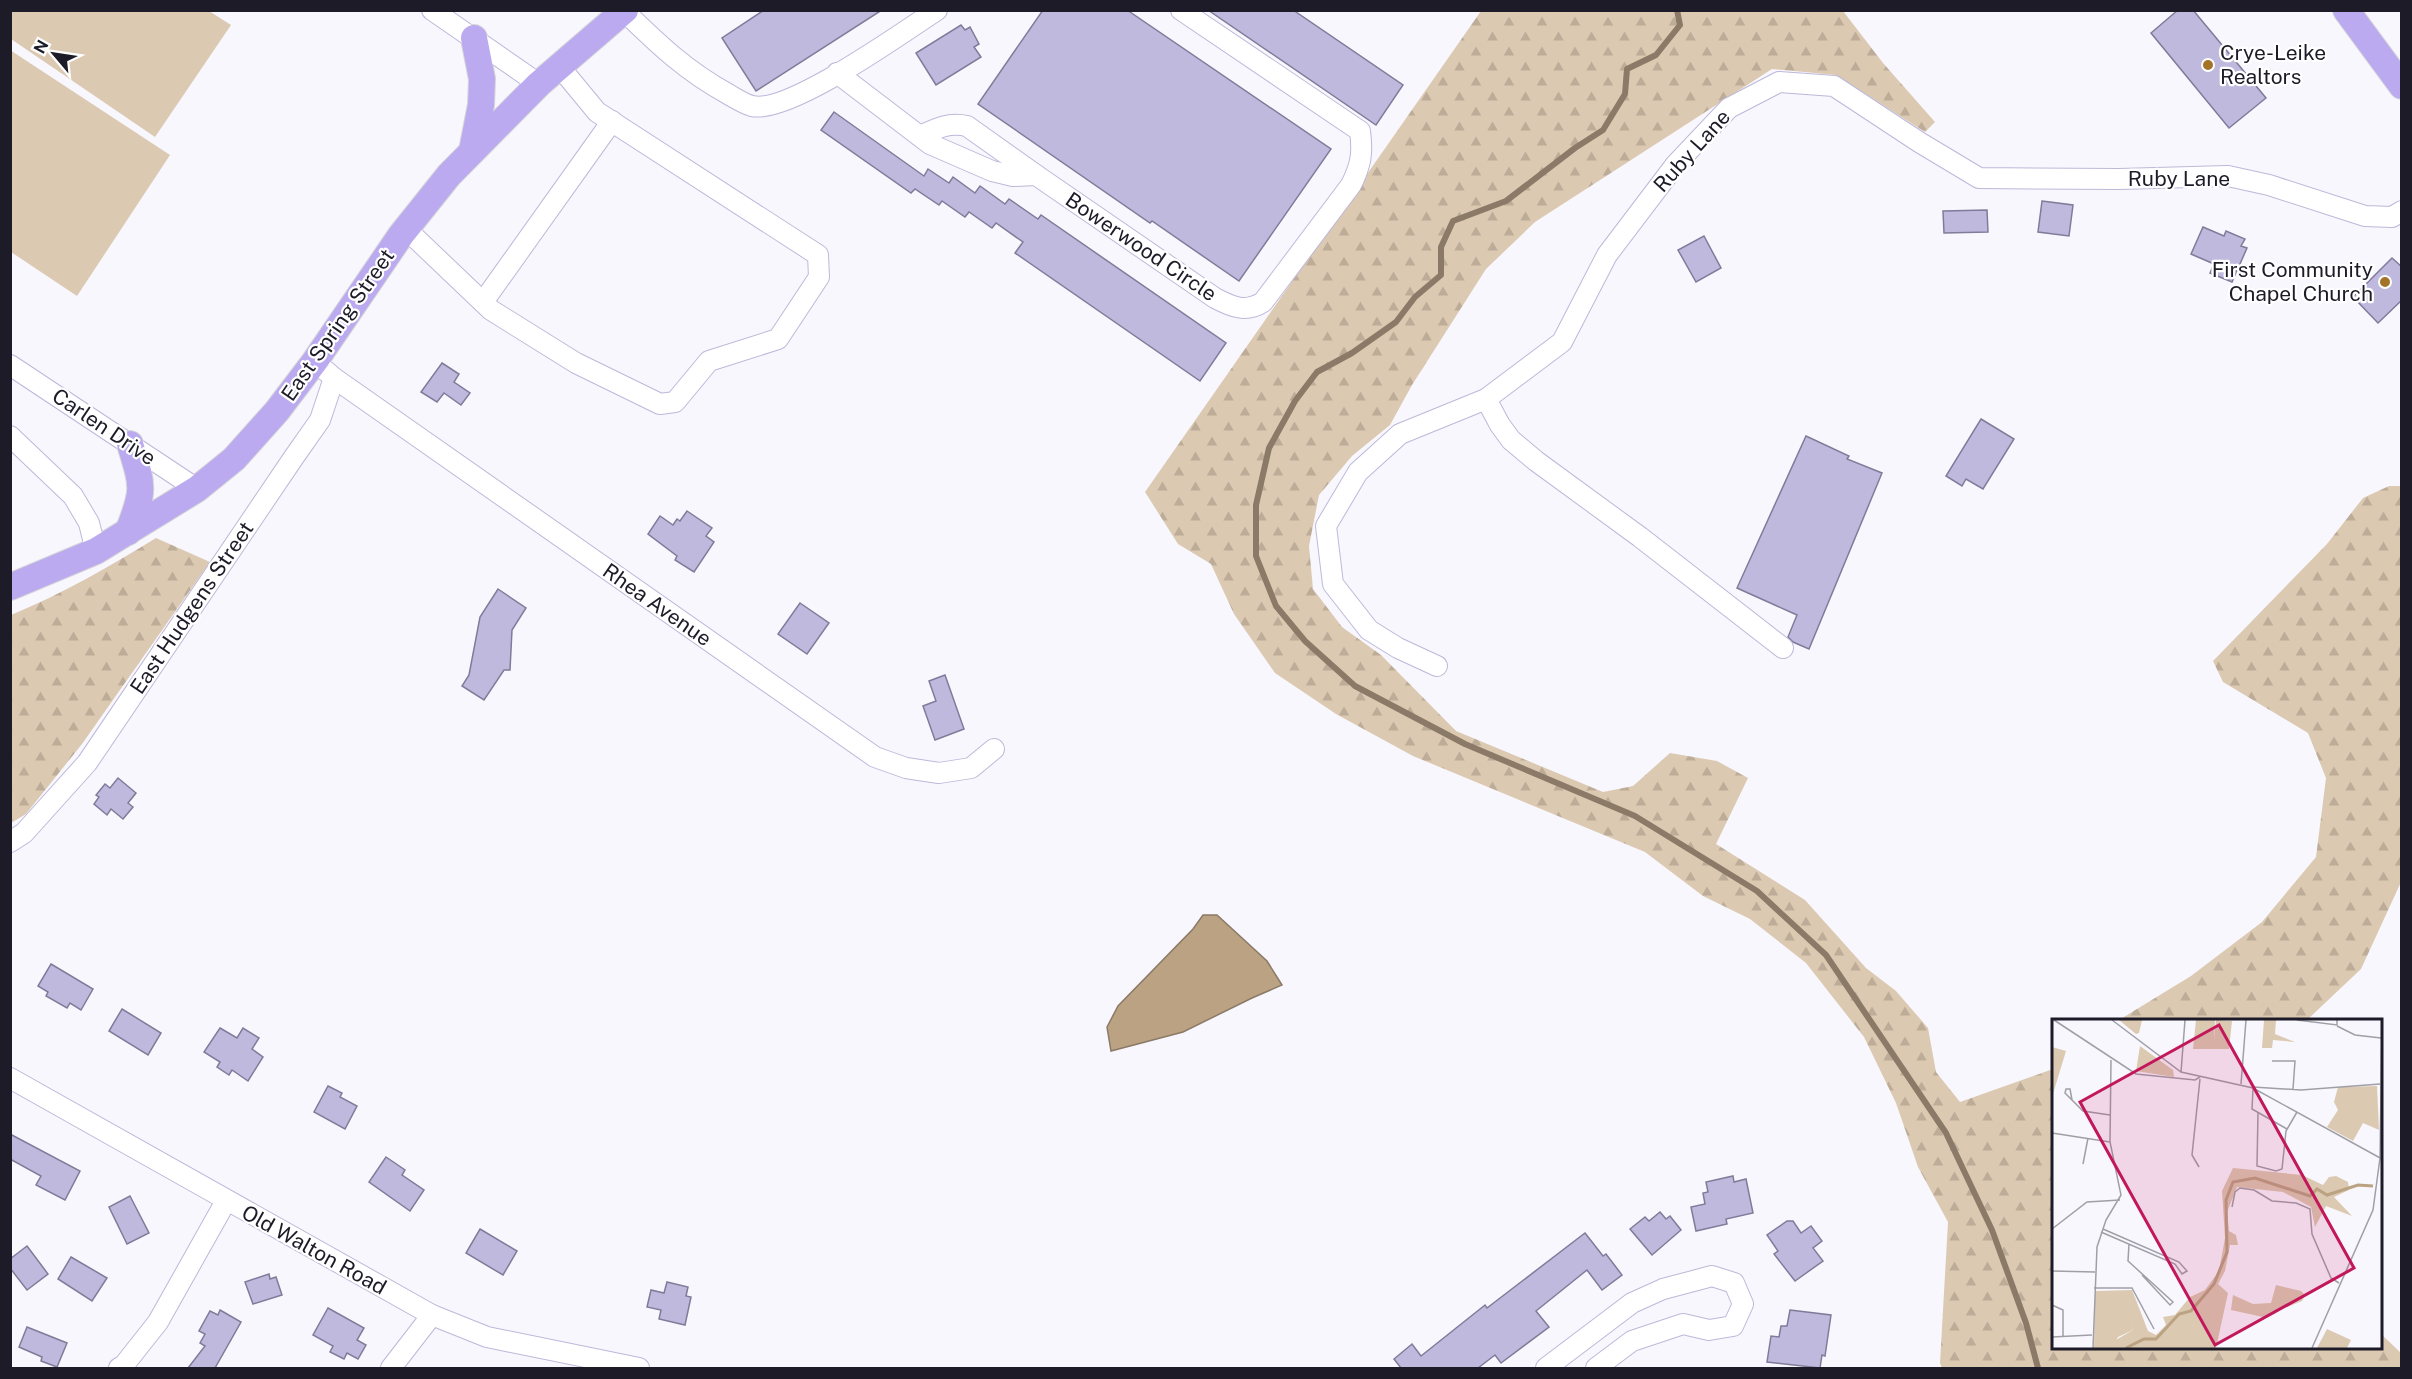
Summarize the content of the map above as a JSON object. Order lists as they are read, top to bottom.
{
  "streets": {
    "main road": ["East Spring Street"],
    "street": [
      "Ruby Lane",
      "Bowerwood Circle",
      "Carlen Drive",
      "Rhea Avenue",
      "East Hudgens Street",
      "Old Walton Road"
    ]
  },
  "crossings": [
    ["East Spring Street", "Carlen Drive"],
    ["Rhea Avenue", "East Hudgens Street"]
  ],
  "places": ["Crye-Leike Realtors", "First Community Chapel Church"],
  "north": "top left"
}
